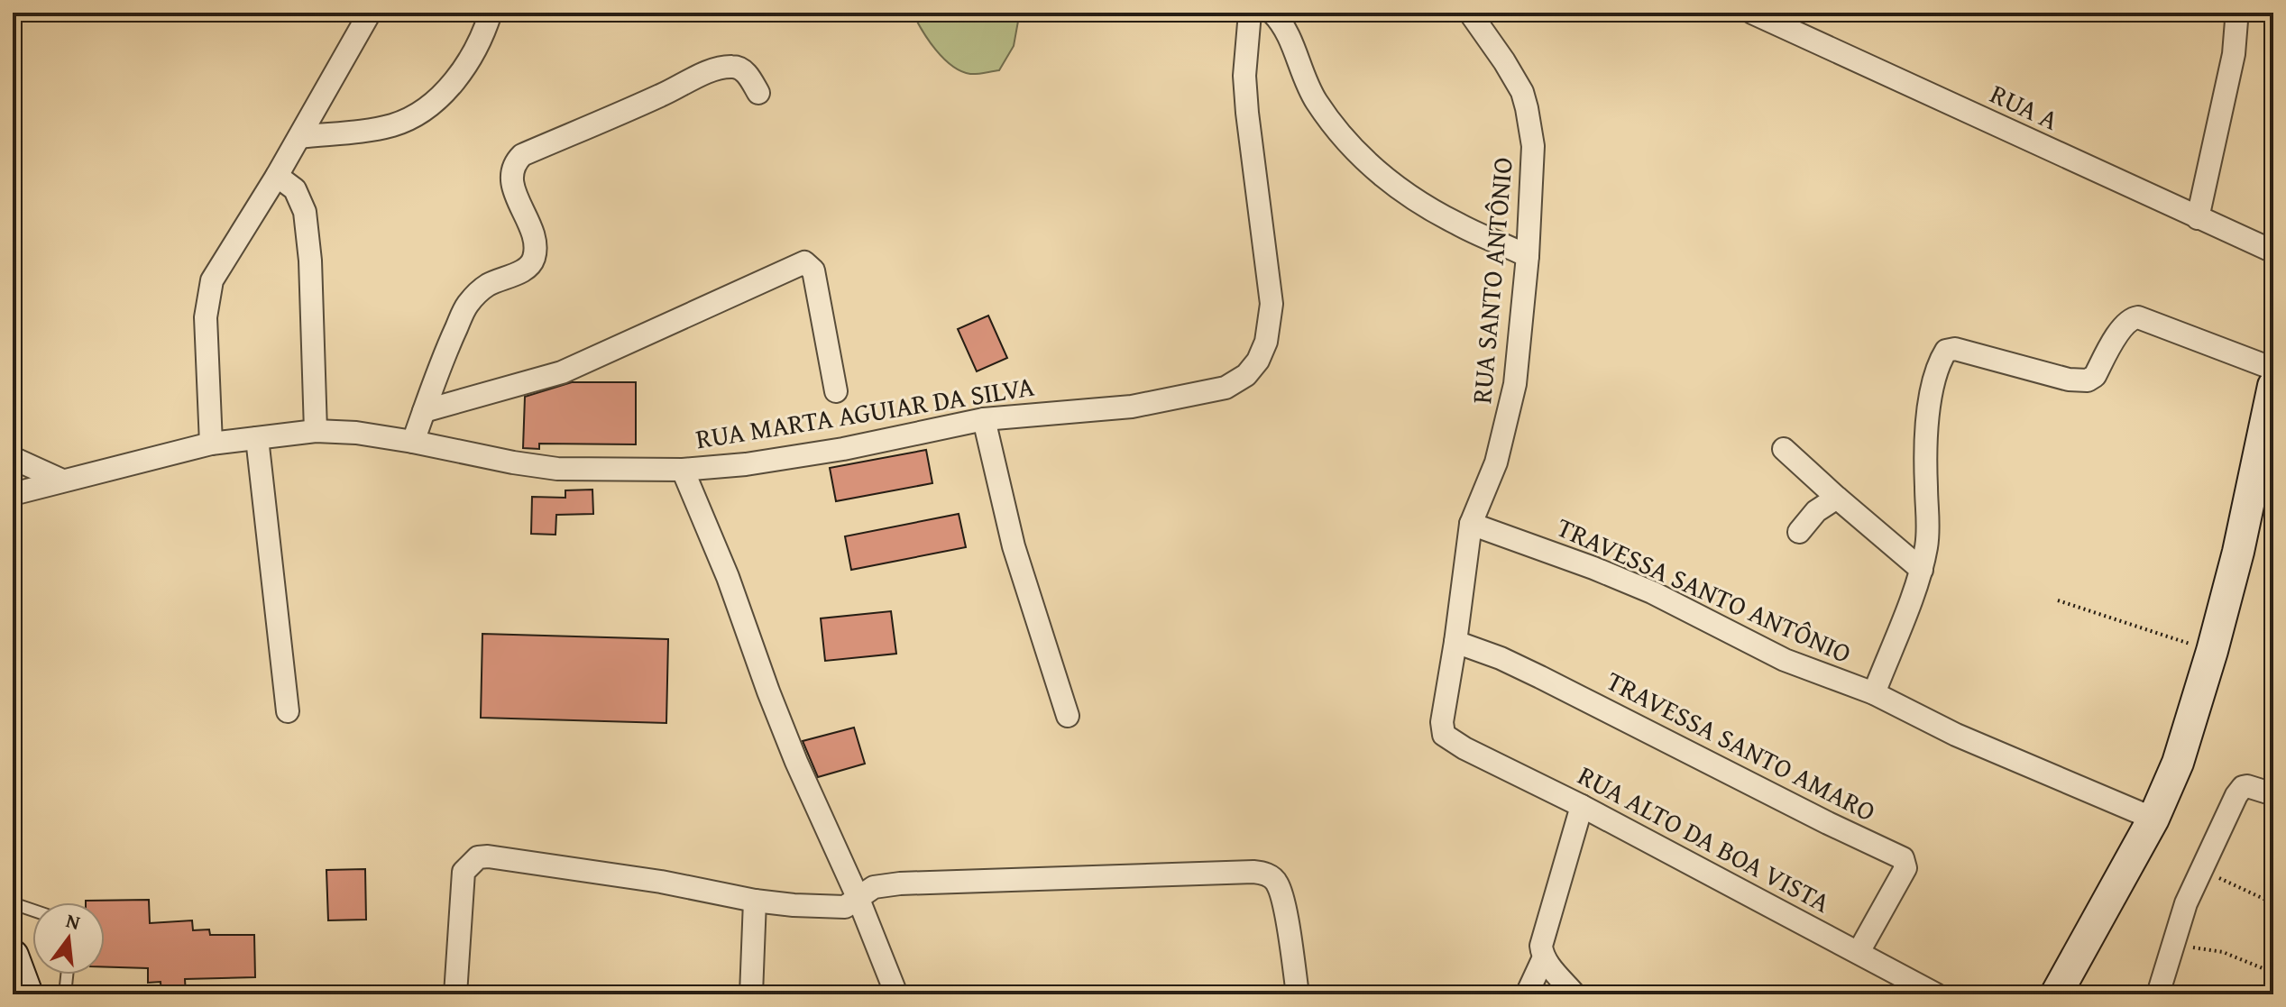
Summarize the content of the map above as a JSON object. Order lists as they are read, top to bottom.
{
  "streets": {
    "street": [
      "RUA A",
      "RUA SANTO ANTÔNIO",
      "RUA MARTA AGUIAR DA SILVA",
      "TRAVESSA SANTO ANTÔNIO",
      "TRAVESSA SANTO AMARO",
      "RUA ALTO DA BOA VISTA"
    ]
  },
  "crossings": [
    ["RUA SANTO ANTÔNIO", "TRAVESSA SANTO ANTÔNIO"],
    ["RUA SANTO ANTÔNIO", "TRAVESSA SANTO AMARO"],
    ["RUA SANTO ANTÔNIO", "RUA ALTO DA BOA VISTA"],
    ["TRAVESSA SANTO AMARO", "RUA ALTO DA BOA VISTA"]
  ],
  "north": "top"
}
